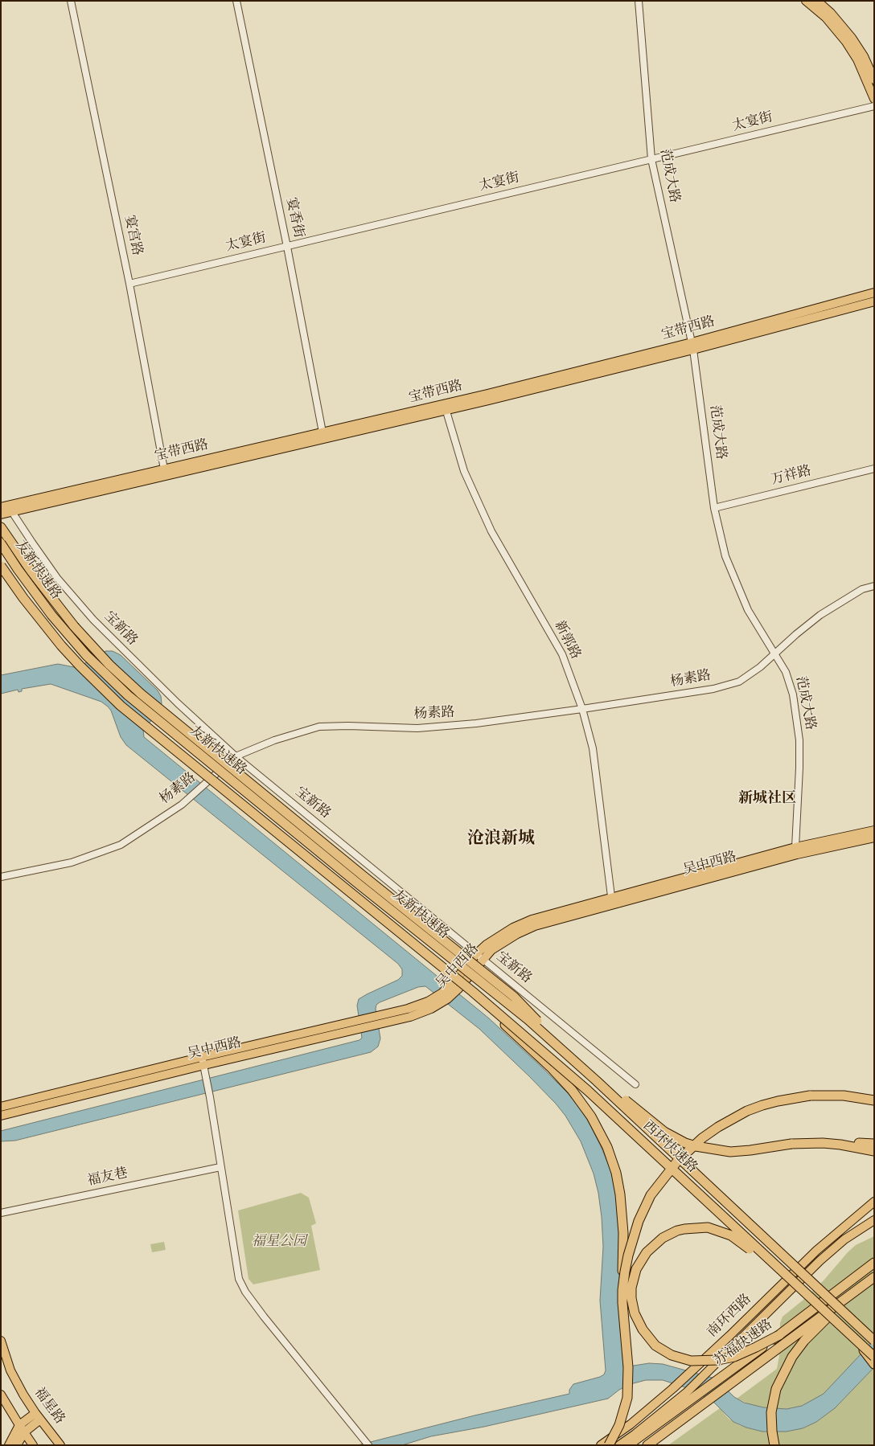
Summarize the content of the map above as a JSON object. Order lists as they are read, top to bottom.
{
  "streets": {
    "highway": ["友新快速路", "西环快速路", "苏福快速路"],
    "main road": [
      "宝带西路",
      "吴中西路",
      "南环西路",
      "福星路"
    ],
    "street": [
      "太宴街",
      "范成大路",
      "宴香街",
      "宴宫路",
      "万祥路",
      "宝新路",
      "新郭路",
      "杨素路",
      "福友巷"
    ]
  },
  "crossings": [
    ["太宴街", "范成大路"],
    ["太宴街", "宴香街"],
    ["太宴街", "宴宫路"],
    ["范成大路", "宝带西路"],
    ["范成大路", "万祥路"],
    ["范成大路", "杨素路"],
    ["范成大路", "吴中西路"],
    ["宴香街", "宝带西路"],
    ["宴宫路", "宝带西路"],
    ["宝带西路", "宝新路"],
    ["宝带西路", "新郭路"],
    ["友新快速路", "西环快速路"],
    ["宝新路", "杨素路"],
    ["宝新路", "吴中西路"],
    ["新郭路", "杨素路"],
    ["新郭路", "吴中西路"]
  ],
  "districts": ["新城社区", "沧浪新城"],
  "parks": ["福星公园"]
}
